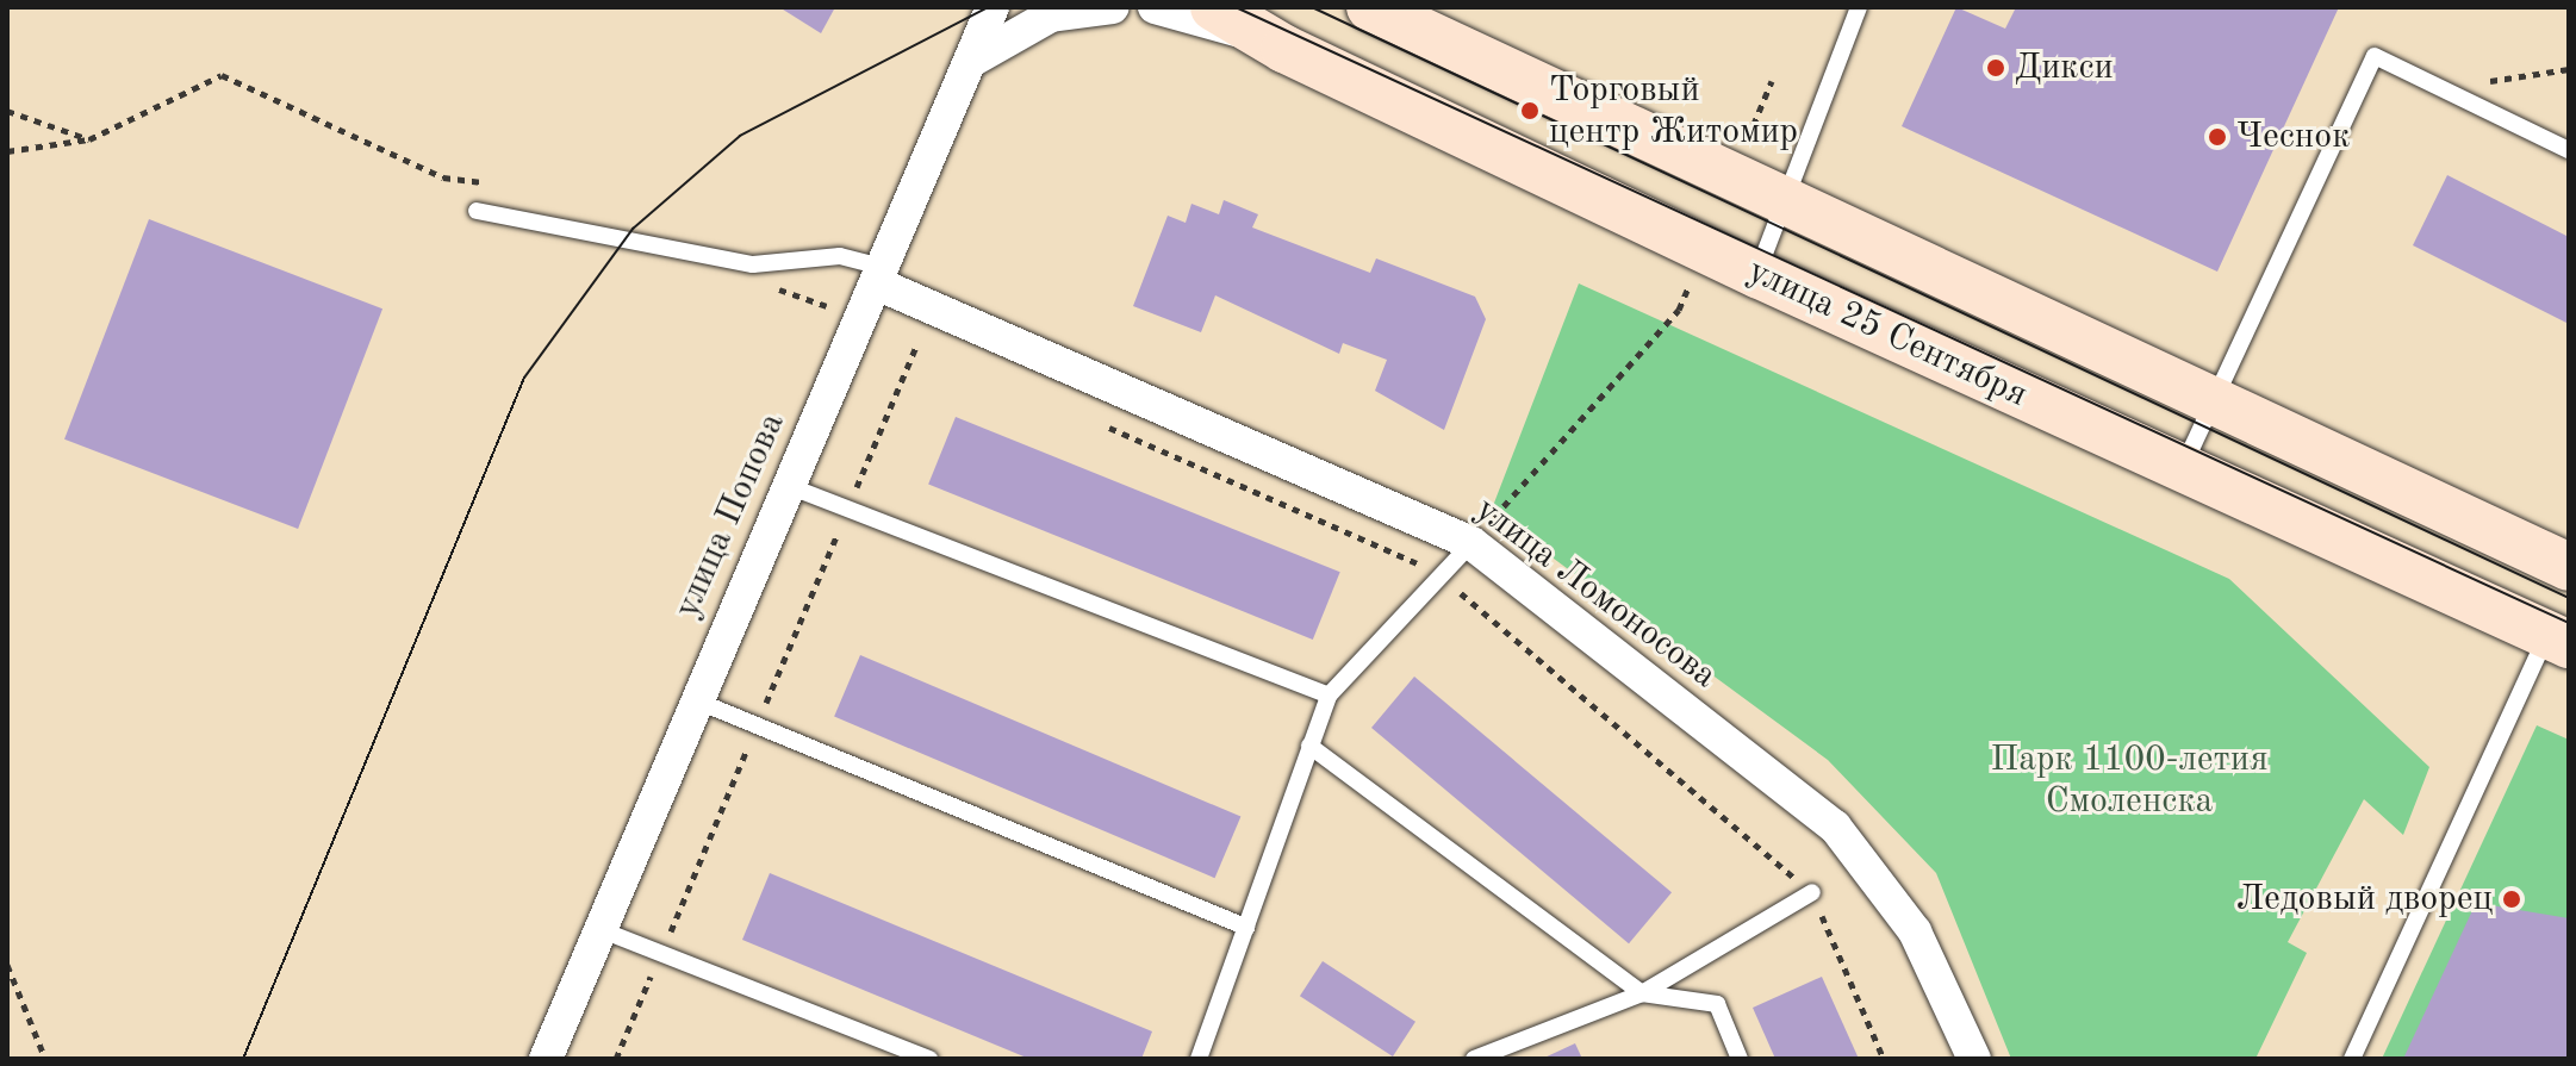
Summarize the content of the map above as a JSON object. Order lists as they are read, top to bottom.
{
  "streets": {
    "main road": ["улица 25 Сентября"],
    "street": ["улица Попова", "улица Ломоносова"]
  },
  "crossings": [
    ["улица Попова", "улица Ломоносова"]
  ],
  "parks": ["Парк 1100-летия Смоленска"],
  "places": [
    "Дикси",
    "Торговый центр Житомир",
    "Чеснок",
    "Ледовый дворец"
  ]
}
